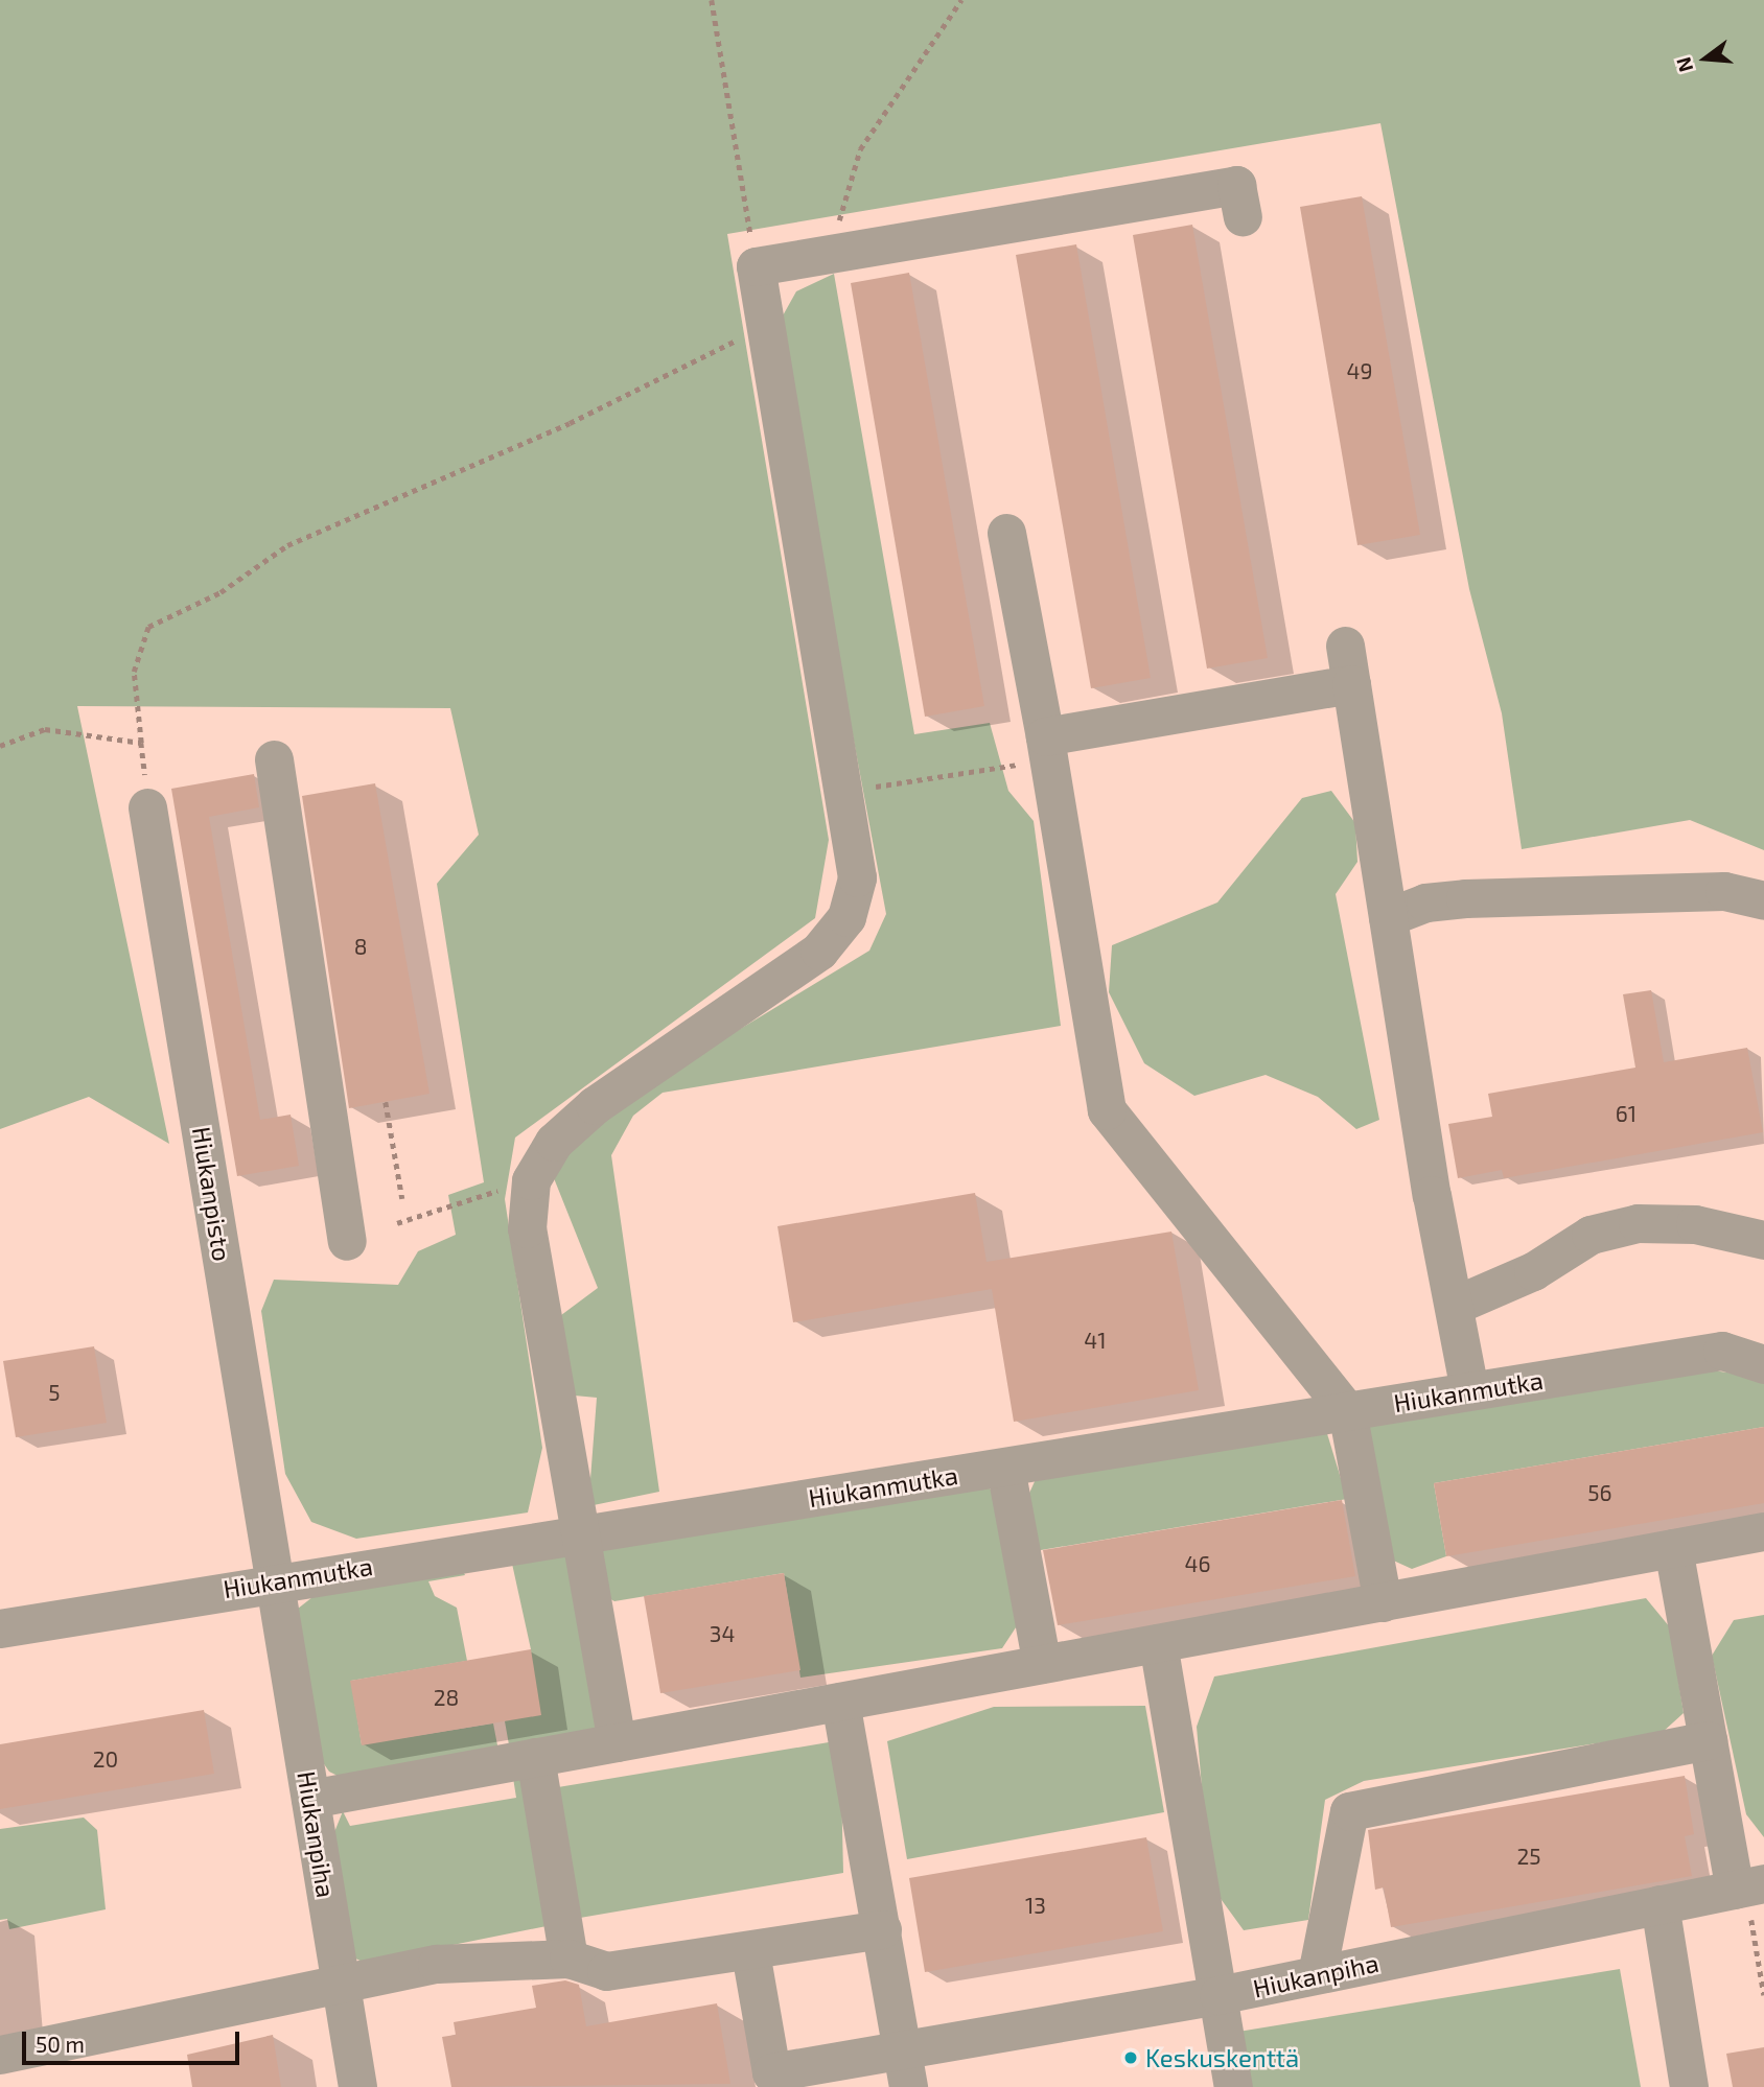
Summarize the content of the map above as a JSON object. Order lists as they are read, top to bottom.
{
  "streets": {
    "street": ["Hiukanpisto", "Hiukanmutka", "Hiukanpiha"]
  },
  "crossings": [
    ["Hiukanpisto", "Hiukanmutka"],
    ["Hiukanpisto", "Hiukanpiha"],
    ["Hiukanmutka", "Hiukanpiha"]
  ],
  "places": ["Keskuskenttä"],
  "house_numbers": [
    "49",
    "8",
    "61",
    "41",
    "5",
    "56",
    "46",
    "34",
    "28",
    "20",
    "25",
    "13"
  ],
  "scale_bar": "50 m",
  "north": "left"
}
